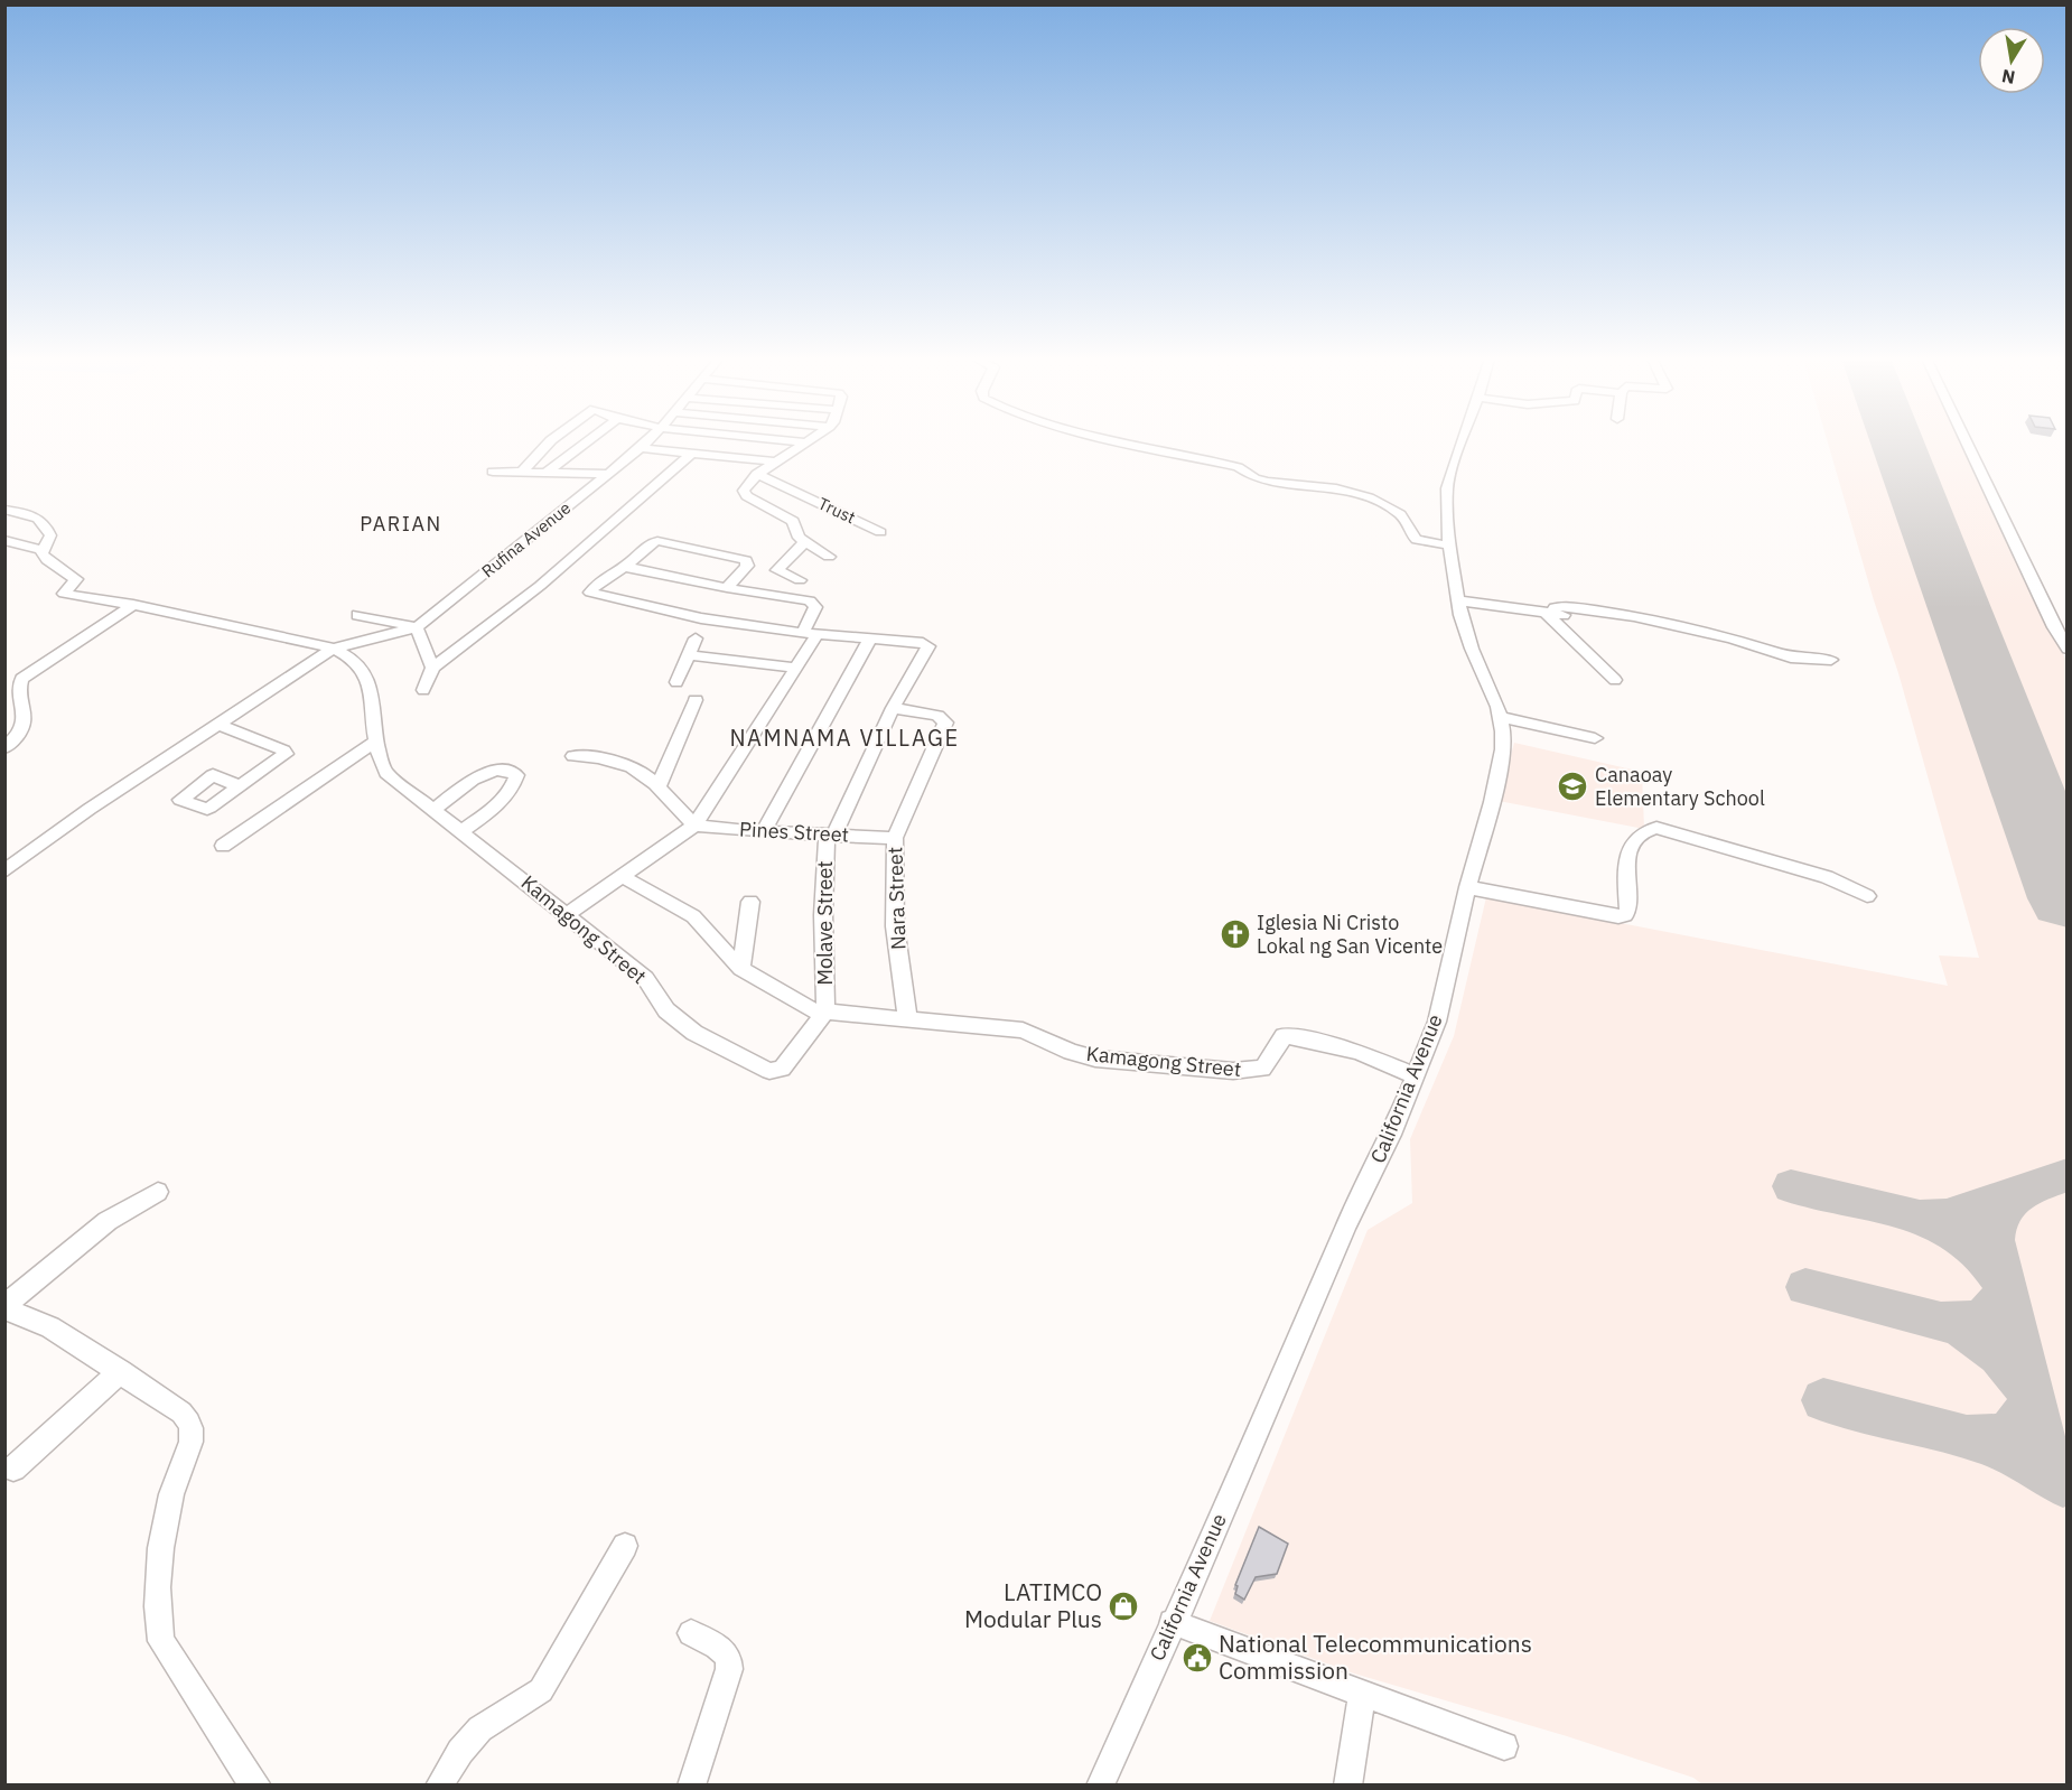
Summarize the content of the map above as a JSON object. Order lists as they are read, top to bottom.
{
  "streets": {
    "street": [
      "Trust",
      "Rufina Avenue",
      "Pines Street",
      "Nara Street",
      "Molave Street",
      "Kamagong Street",
      "California Avenue"
    ]
  },
  "crossings": [
    ["Rufina Avenue", "Kamagong Street"],
    ["Pines Street", "Nara Street"],
    ["Pines Street", "Molave Street"],
    ["Nara Street", "Molave Street"],
    ["Nara Street", "Kamagong Street"],
    ["Molave Street", "Kamagong Street"],
    ["Kamagong Street", "California Avenue"]
  ],
  "districts": ["PARIAN", "NAMNAMA VILLAGE"],
  "places": {
    "school or university": ["Canaoay Elementary School"],
    "church": ["Iglesia Ni Cristo Lokal ng San Vicente"],
    "shop": ["LATIMCO Modular Plus"],
    "public building": ["National Telecommunications Commission"]
  },
  "north": "bottom"
}
